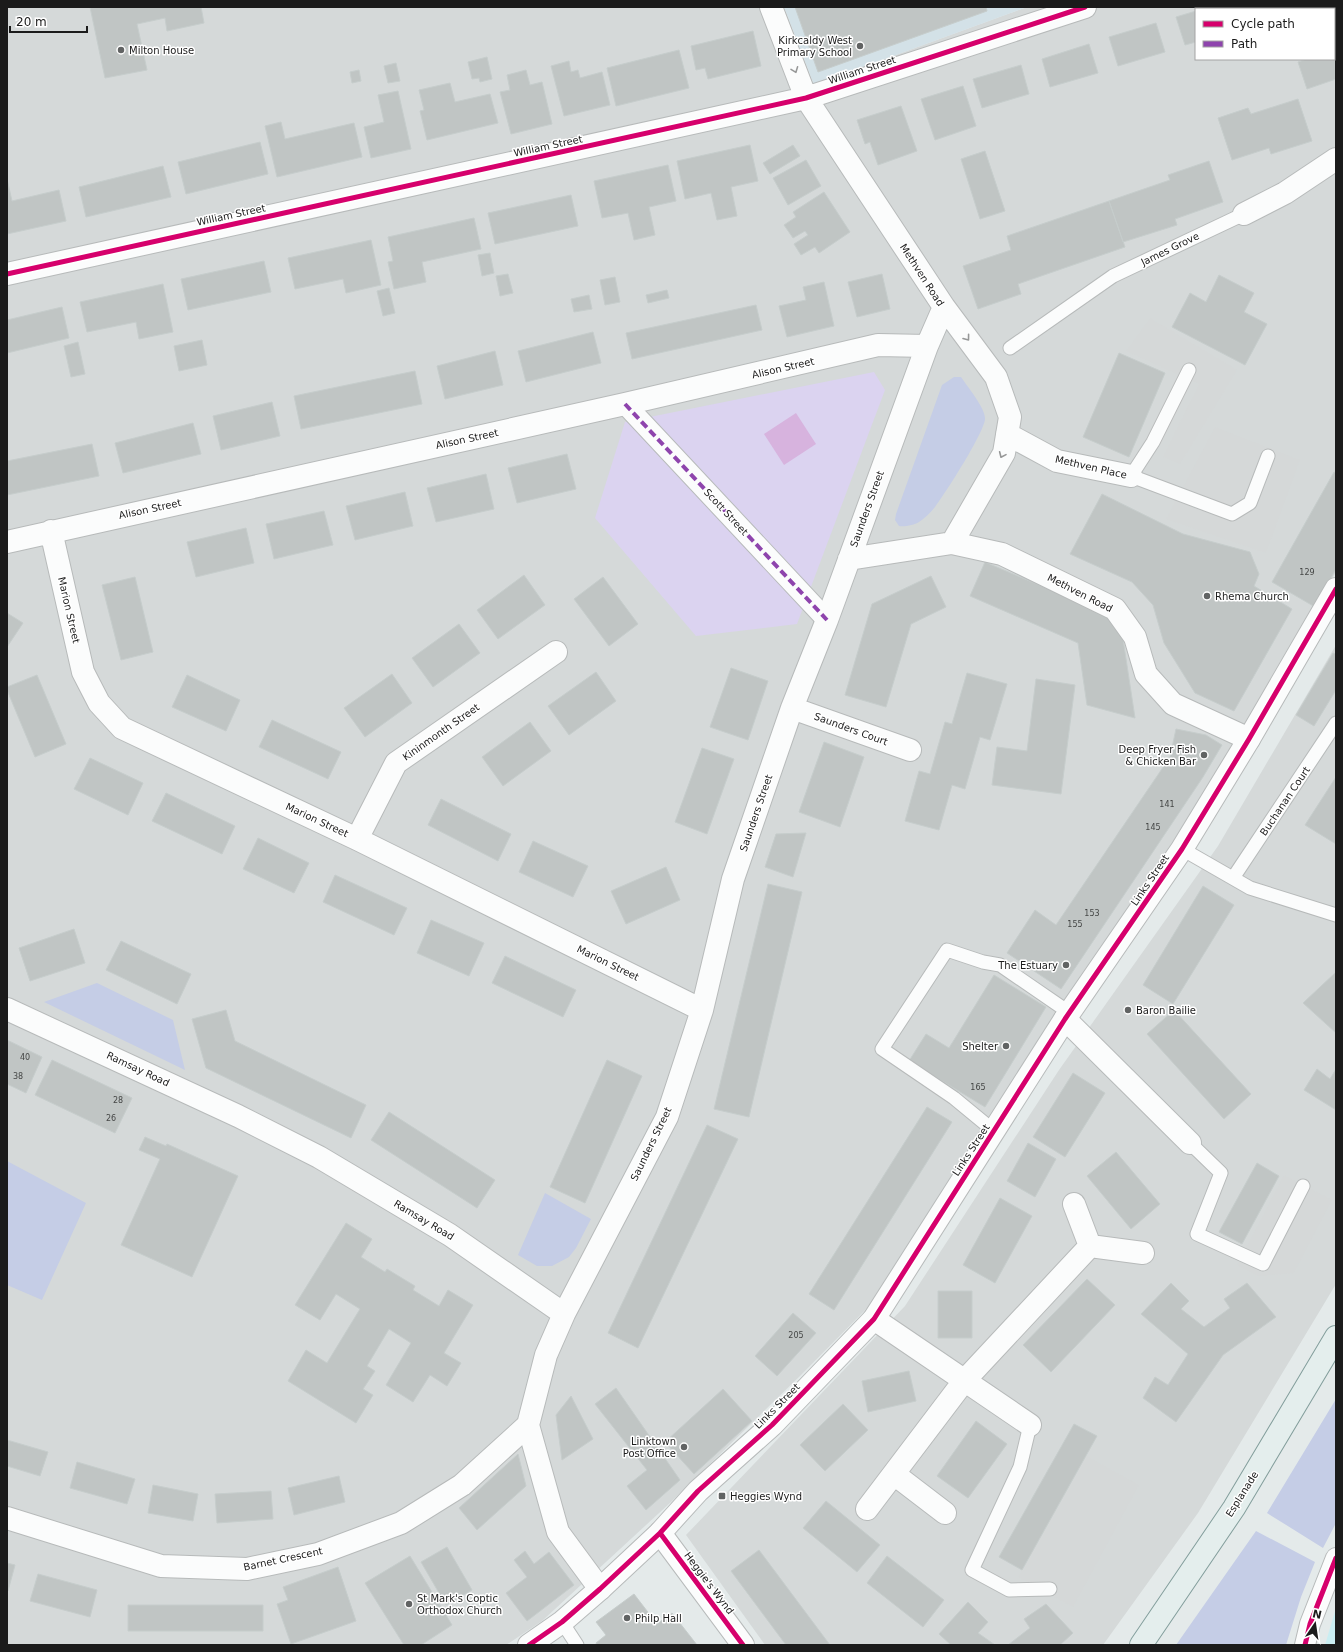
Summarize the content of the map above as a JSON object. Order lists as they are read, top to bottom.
{
  "streets": {
    "main road": ["Esplanade"],
    "street": [
      "William Street",
      "James Grove",
      "Methven Road",
      "Alison Street",
      "Methven Place",
      "Saunders Street",
      "Scott Street",
      "Marion Street",
      "Saunders Court",
      "Kininmonth Street",
      "Links Street",
      "Ramsay Road",
      "Barnet Crescent",
      "Heggie's Wynd"
    ],
    "lane": ["Buchanan Court"]
  },
  "crossings": [
    ["William Street", "Methven Road"],
    ["Methven Road", "Methven Place"],
    ["Methven Road", "Saunders Street"],
    ["Methven Road", "Links Street"],
    ["Alison Street", "Saunders Street"],
    ["Alison Street", "Scott Street"],
    ["Alison Street", "Marion Street"],
    ["Saunders Street", "Scott Street"],
    ["Saunders Street", "Marion Street"],
    ["Saunders Street", "Saunders Court"],
    ["Saunders Street", "Ramsay Road"],
    ["Marion Street", "Kininmonth Street"],
    ["Links Street", "Heggie's Wynd"]
  ],
  "places": {
    "other": [
      "Kirkcaldy West Primary School",
      "Milton House",
      "Rhema Church",
      "Deep Fryer Fish & Chicken Bar",
      "The Estuary",
      "Baron Bailie",
      "Shelter",
      "Linktown Post Office",
      "St Mark's Coptic Orthodox Church",
      "Philp Hall"
    ],
    "transit": ["Heggies Wynd"]
  },
  "house_numbers": [
    "129",
    "141",
    "145",
    "153",
    "155",
    "40",
    "38",
    "165",
    "28",
    "26",
    "205"
  ],
  "legend": ["Cycle path", "Path"],
  "scale_bar": "20 m",
  "north": "top"
}
